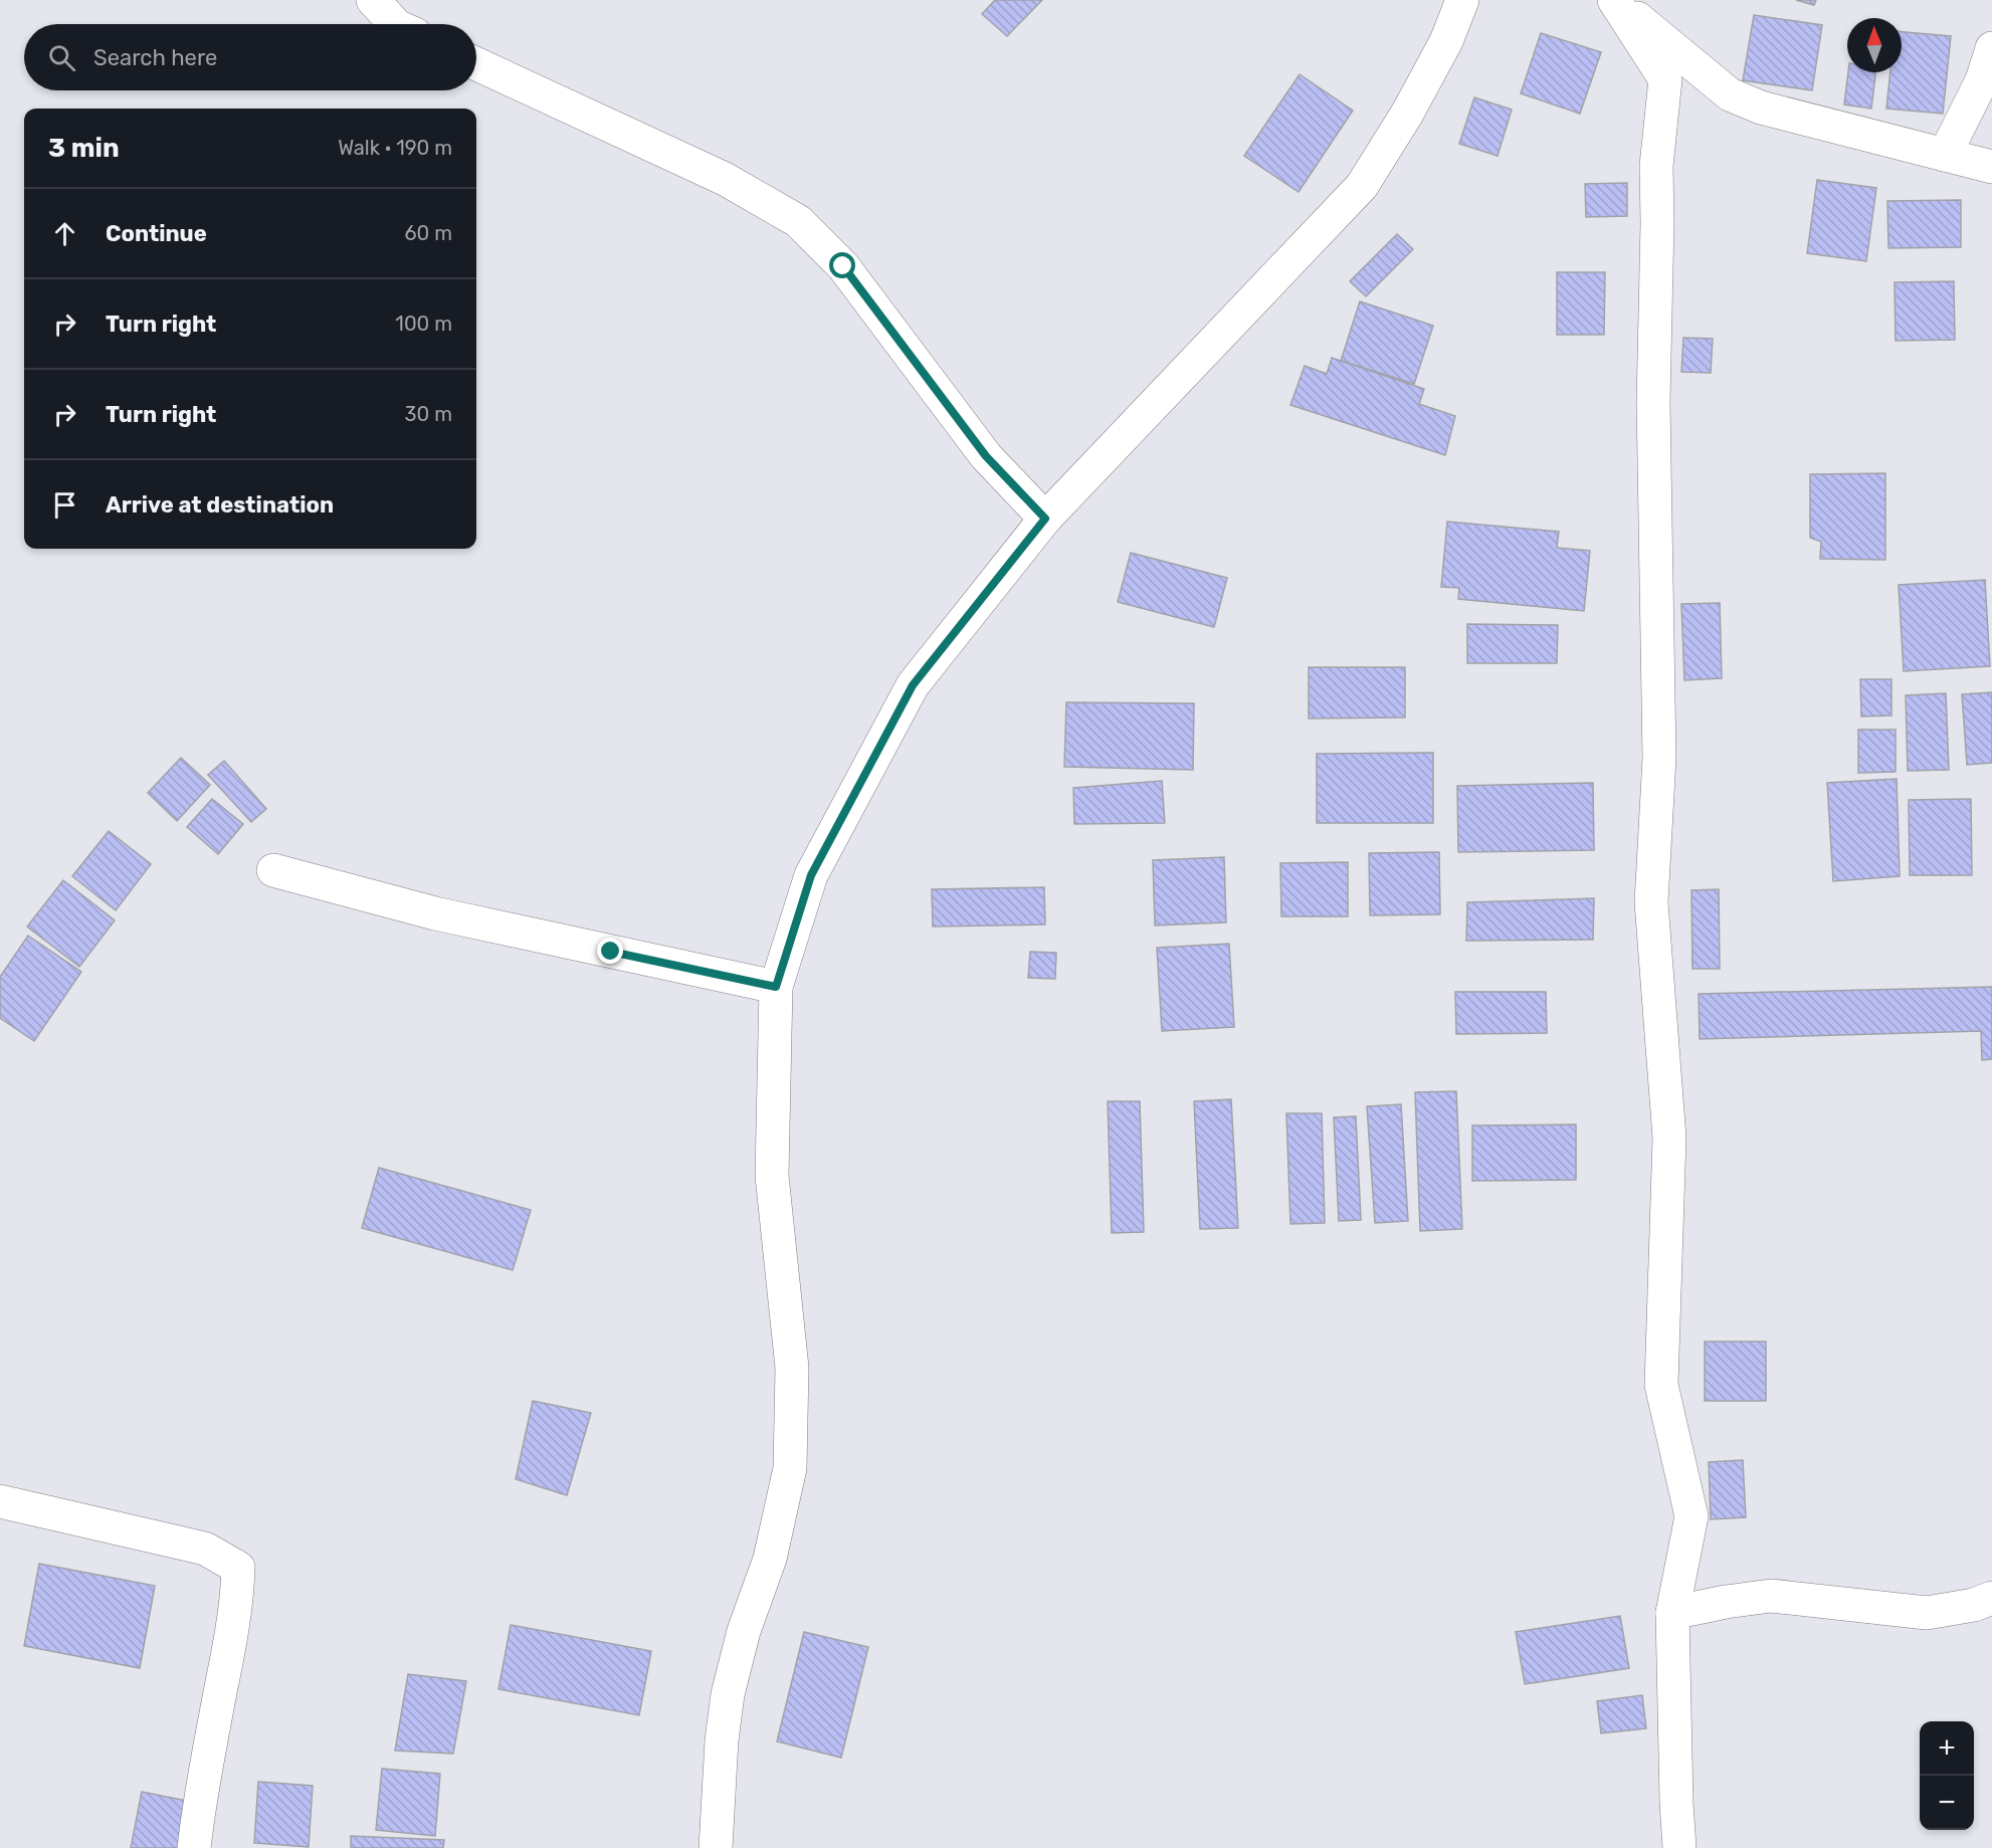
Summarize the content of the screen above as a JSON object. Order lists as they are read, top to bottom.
{
  "north": "top",
  "page": {
    "search": "Search here",
    "heading": ["3 min", "Walk · 190 m"],
    "list": [
      ["Continue", "60 m"],
      ["Turn right", "100 m"],
      ["Turn right", "30 m"],
      "Arrive at destination"
    ],
    "map_buttons": ["+", "−"]
  }
}
